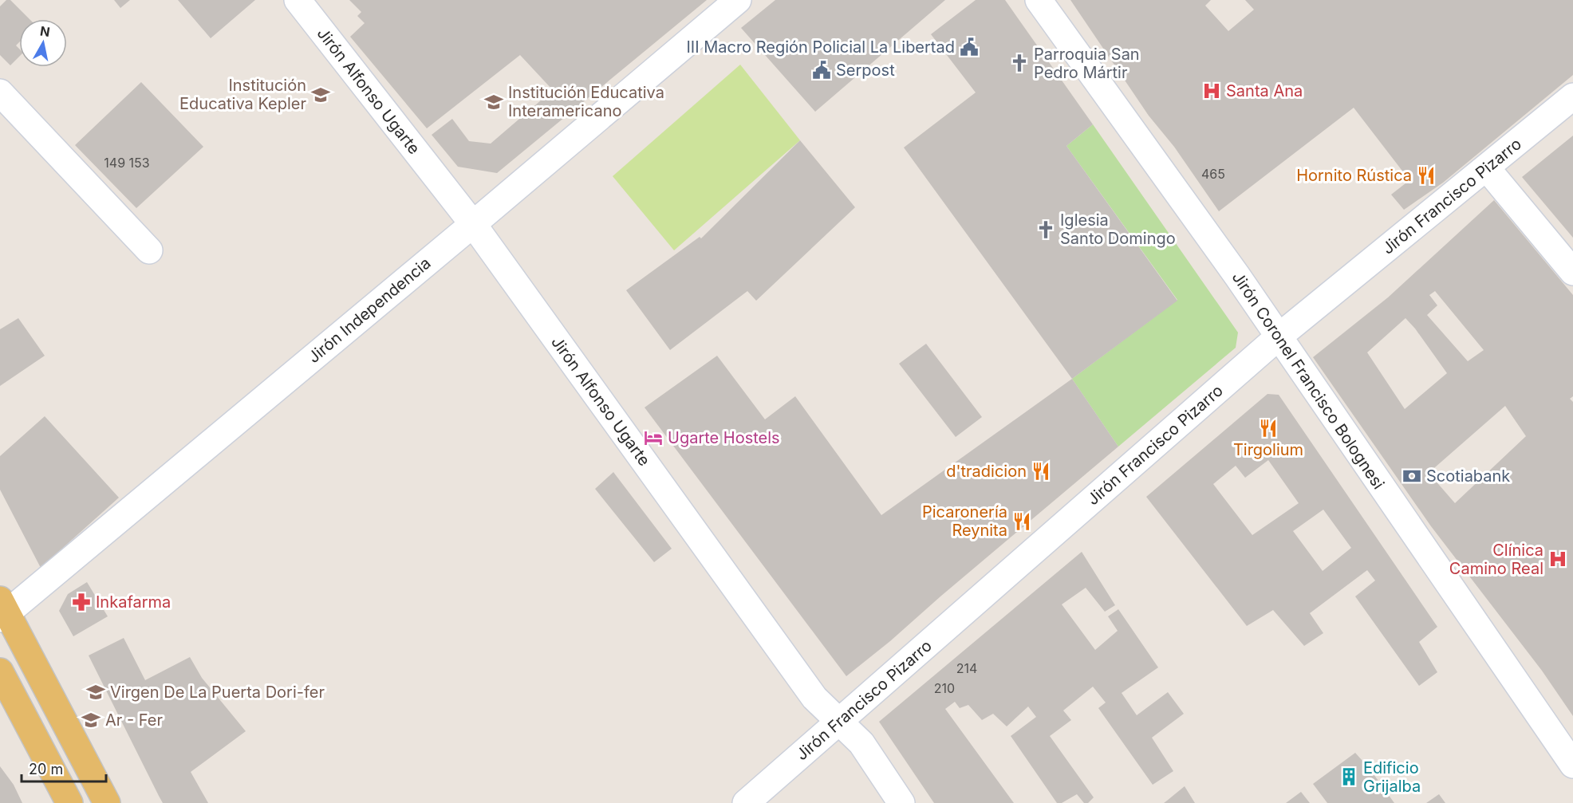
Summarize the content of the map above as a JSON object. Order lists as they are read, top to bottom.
{
  "streets": {
    "street": [
      "Jirón Alfonso Ugarte",
      "Jirón Francisco Pizarro",
      "Jirón Independencia",
      "Jirón Coronel Francisco Bolognesi"
    ]
  },
  "crossings": [
    ["Jirón Alfonso Ugarte", "Jirón Francisco Pizarro"],
    ["Jirón Alfonso Ugarte", "Jirón Independencia"],
    ["Jirón Francisco Pizarro", "Jirón Coronel Francisco Bolognesi"]
  ],
  "places": {
    "public building": ["III Macro Región Policial La Libertad", "Serpost"],
    "church": ["Parroquia San Pedro Mártir", "Iglesia Santo Domingo"],
    "hospital": ["Santa Ana", "Clínica Camino Real"],
    "school or university": [
      "Institución Educativa Kepler",
      "Institución Educativa Interamericano",
      "Virgen De La Puerta Dori-fer",
      "Ar - Fer"
    ],
    "restaurant": [
      "Hornito Rústica",
      "Tirgolium",
      "d'tradicion",
      "Picaronería Reynita"
    ],
    "hotel": ["Ugarte Hostels"],
    "bank": ["Scotiabank"],
    "pharmacy": ["Inkafarma"],
    "building": ["Edificio Grijalba"]
  },
  "house_numbers": [
    "149 153",
    "465",
    "214",
    "210"
  ],
  "scale_bar": "20 m",
  "north": "top"
}
